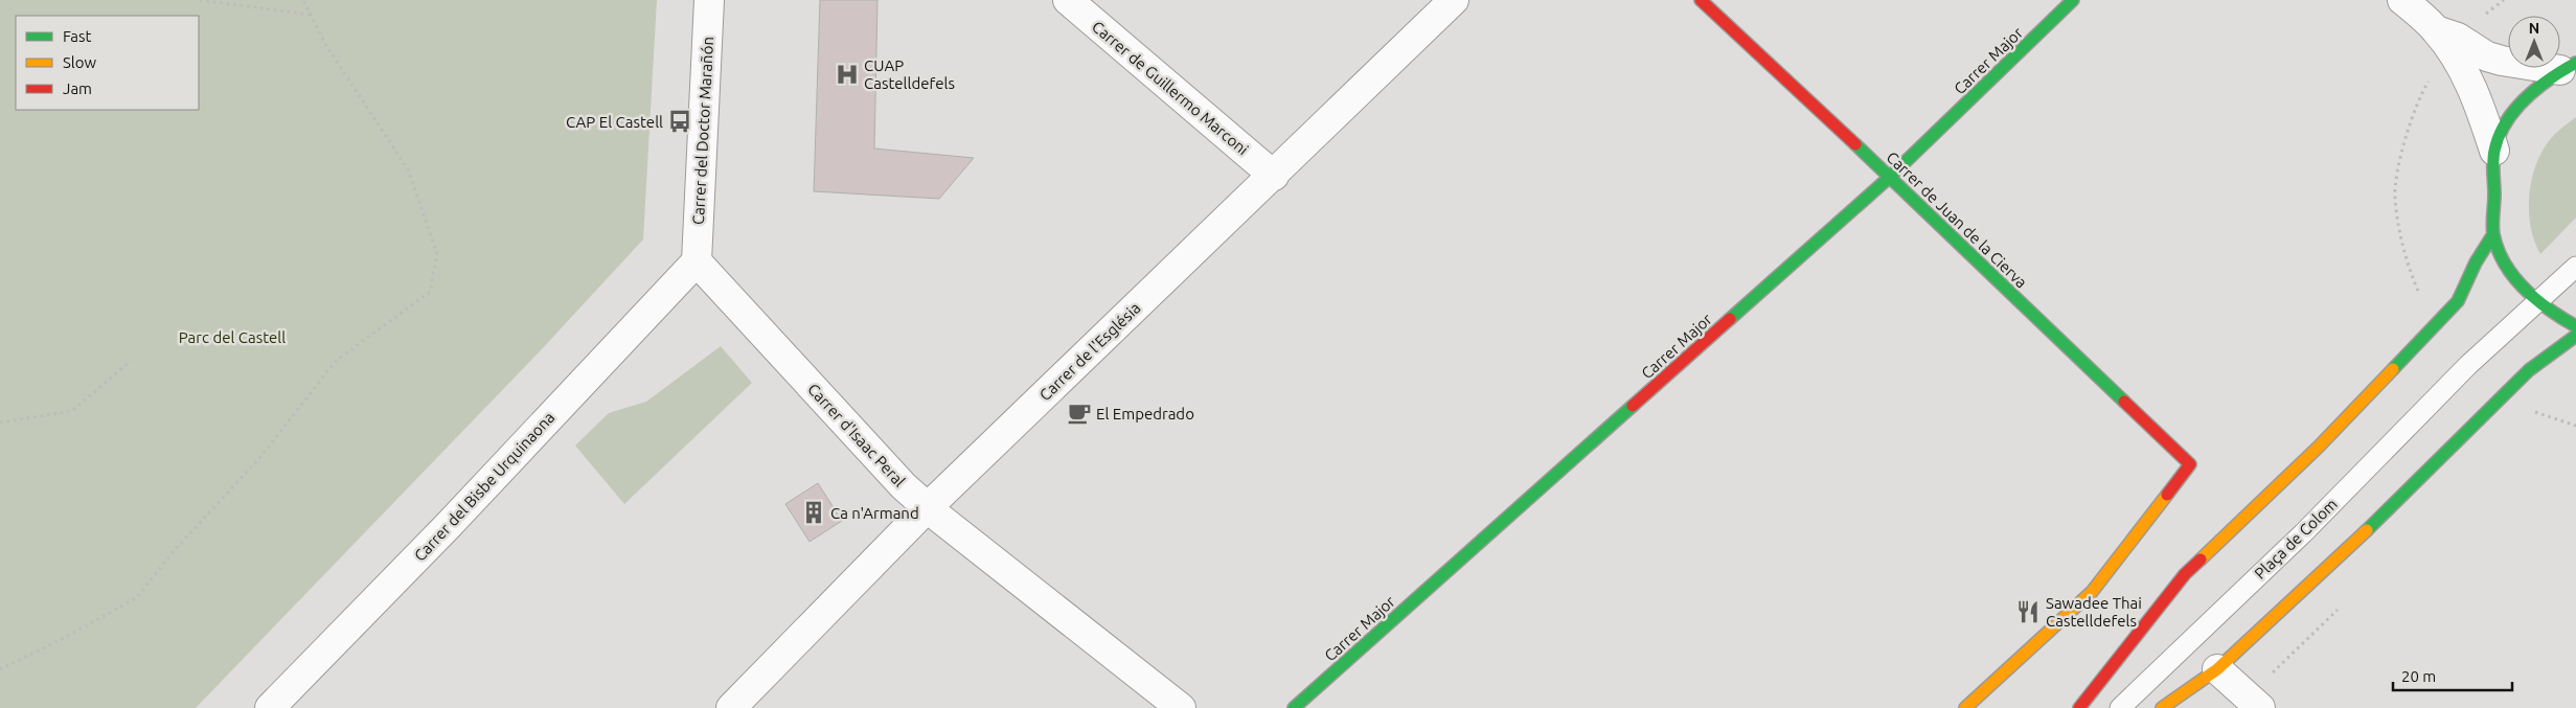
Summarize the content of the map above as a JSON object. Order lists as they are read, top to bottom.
{
  "streets": {
    "street": [
      "Carrer Major",
      "Carrer de Guillermo Marconi",
      "Carrer del Doctor Marañón",
      "Carrer de Juan de la Cierva",
      "Carrer de l'Església",
      "Carrer d'Isaac Peral",
      "Carrer del Bisbe Urquinaona"
    ],
    "lane": ["Plaça de Colom"]
  },
  "crossings": [
    ["Carrer Major", "Carrer de Juan de la Cierva"],
    ["Carrer de Guillermo Marconi", "Carrer de l'Església"],
    ["Carrer del Doctor Marañón", "Carrer d'Isaac Peral"],
    ["Carrer del Doctor Marañón", "Carrer del Bisbe Urquinaona"],
    ["Carrer de l'Església", "Carrer d'Isaac Peral"],
    ["Carrer d'Isaac Peral", "Carrer del Bisbe Urquinaona"]
  ],
  "parks": ["Parc del Castell"],
  "places": {
    "hospital": ["CUAP Castelldefels"],
    "bus stop": ["CAP El Castell"],
    "cafe": ["El Empedrado"],
    "building": ["Ca n'Armand"],
    "restaurant": ["Sawadee Thai Castelldefels"]
  },
  "legend": ["Fast", "Slow", "Jam"],
  "scale_bar": "20 m",
  "north": "top"
}
